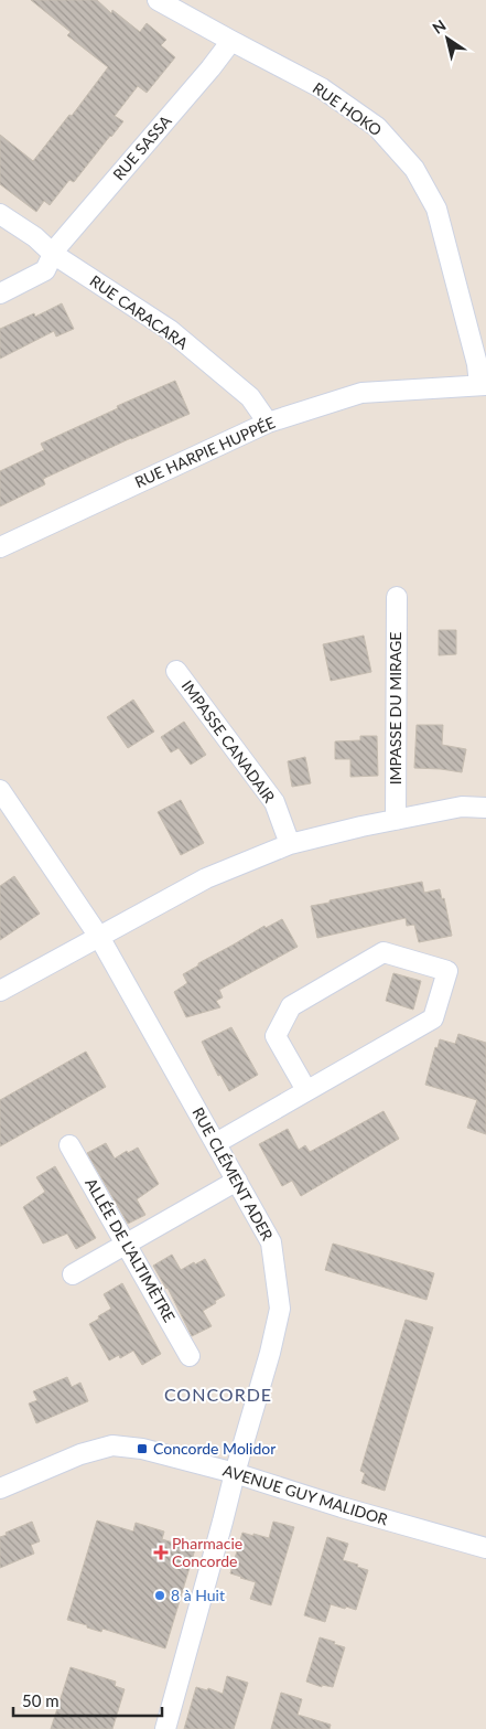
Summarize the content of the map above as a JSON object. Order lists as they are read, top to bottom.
{
  "streets": {
    "street": [
      "RUE HOKO",
      "RUE SASSA",
      "RUE CARACARA",
      "RUE HARPIE HUPPÉE",
      "IMPASSE DU MIRAGE",
      "IMPASSE CANADAIR",
      "RUE CLÉMENT ADER",
      "ALLÉE DE L'ALTIMÈTRE",
      "AVENUE GUY MALIDOR"
    ]
  },
  "crossings": [
    ["RUE HOKO", "RUE SASSA"],
    ["RUE HOKO", "RUE HARPIE HUPPÉE"],
    ["RUE SASSA", "RUE CARACARA"],
    ["RUE CARACARA", "RUE HARPIE HUPPÉE"],
    ["RUE CLÉMENT ADER", "AVENUE GUY MALIDOR"]
  ],
  "districts": ["CONCORDE"],
  "places": {
    "transit": ["Concorde Molidor"],
    "health": ["Pharmacie Concorde"],
    "other": ["8 à Huit"]
  },
  "scale_bar": "50 m",
  "north": "top left"
}
